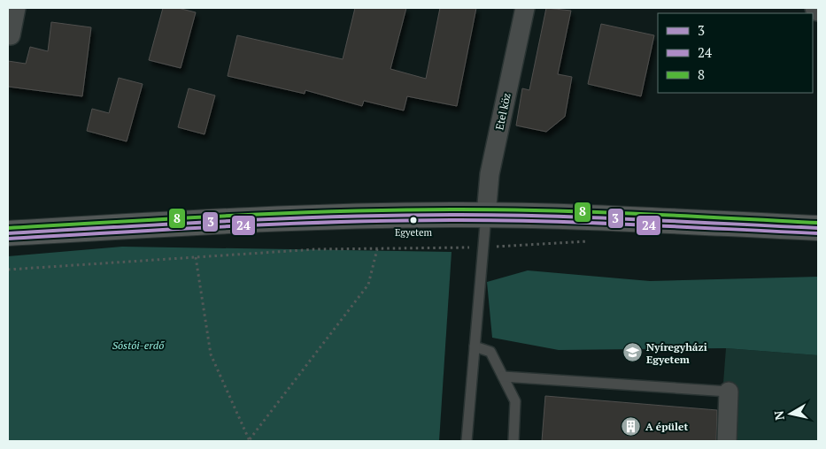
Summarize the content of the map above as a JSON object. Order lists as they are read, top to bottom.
{
  "streets": {
    "street": ["Etel köz"]
  },
  "parks": ["Sóstói-erdő"],
  "places": {
    "other": ["Egyetem"],
    "school or university": ["Nyíregyházi Egyetem"],
    "building": ["A épület"]
  },
  "lines": ["transit line 8", "transit line 3", "transit line 24"],
  "legend": ["3", "24", "8"],
  "north": "left"
}
